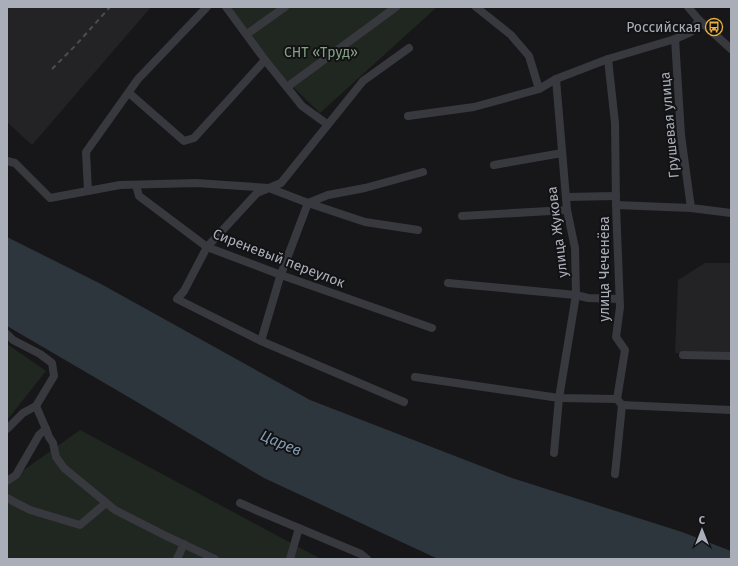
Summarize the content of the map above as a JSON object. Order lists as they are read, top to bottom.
{
  "streets": {
    "street": [
      "Грушевая улица",
      "улица Жукова",
      "Сиреневый переулок",
      "улица Чеченёва"
    ]
  },
  "water": ["Царев"],
  "parks": ["СНТ «Труд»"],
  "places": {
    "bus stop": ["Российская"]
  },
  "north": "top"
}
